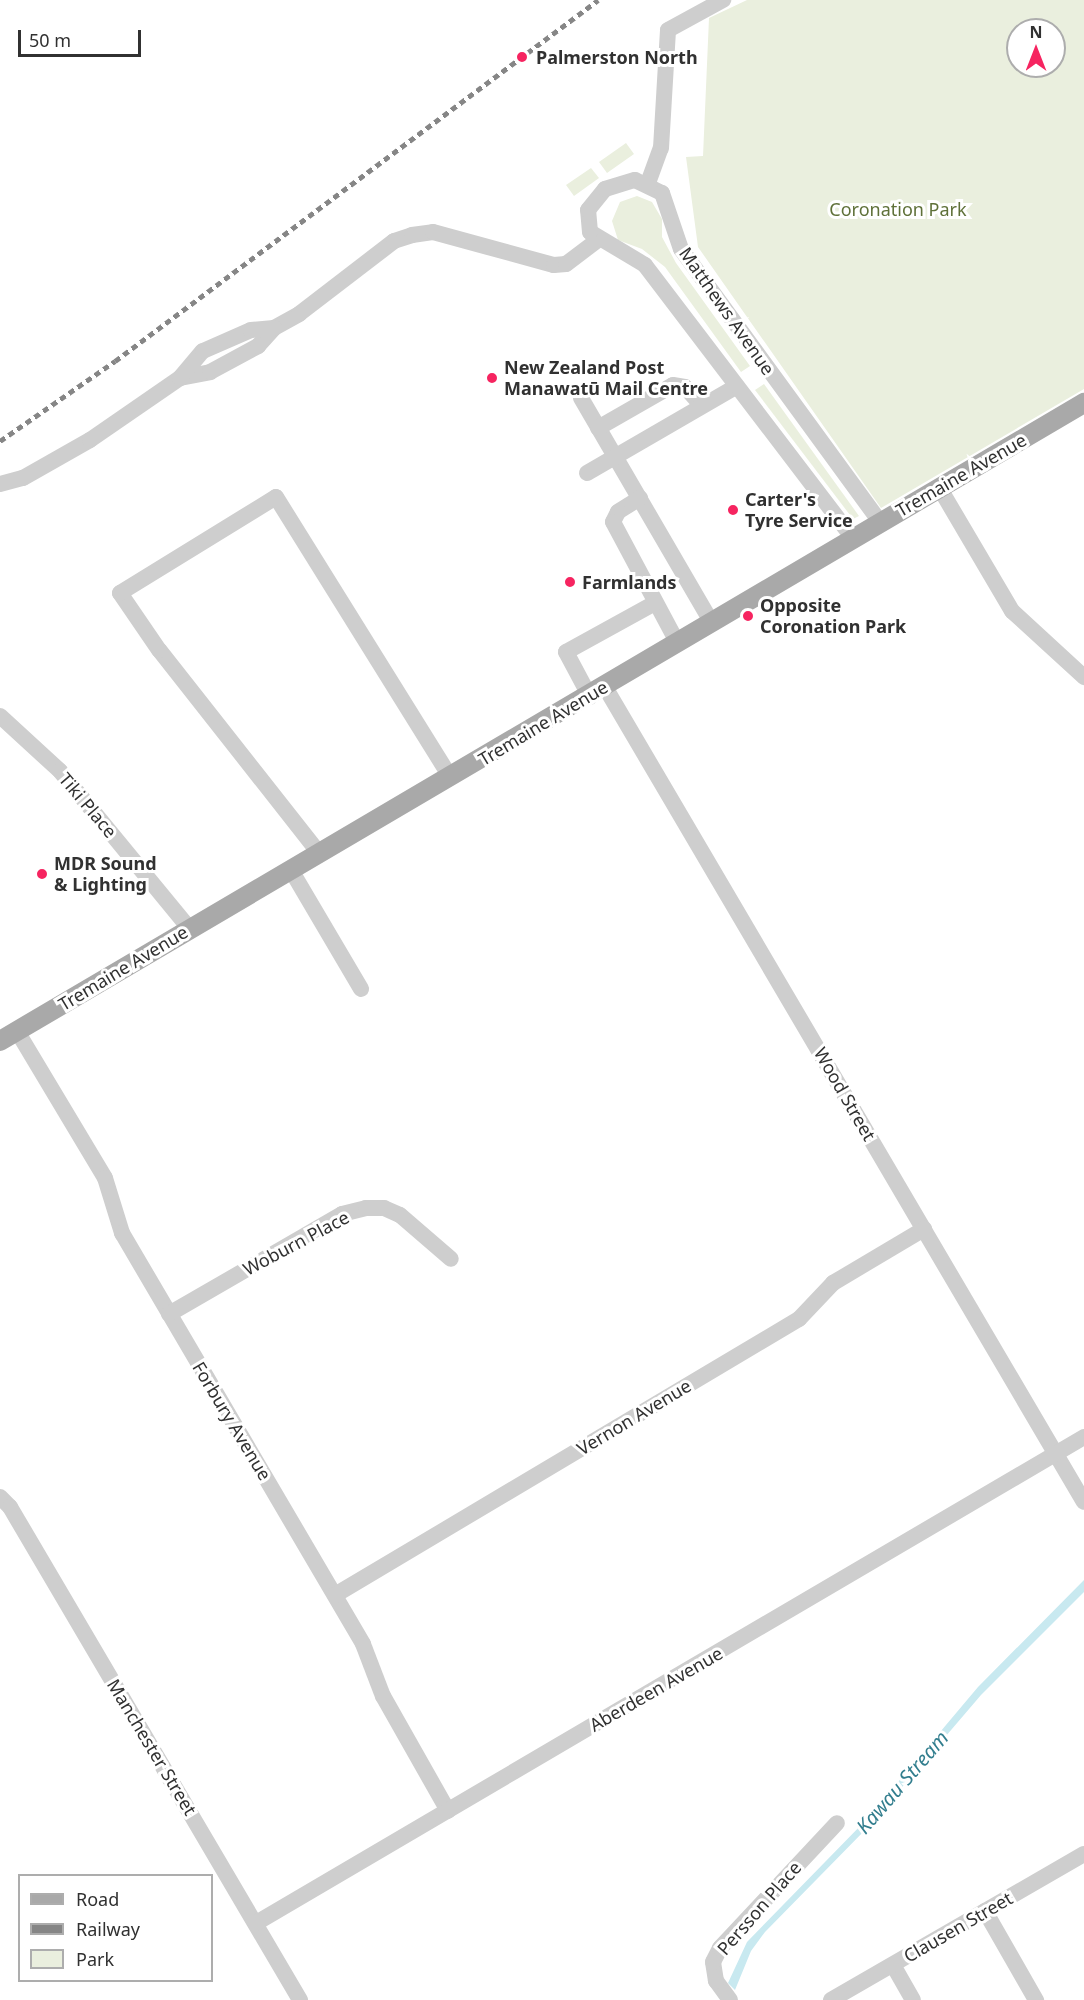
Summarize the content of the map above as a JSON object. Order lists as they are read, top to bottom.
{
  "streets": {
    "main road": ["Tremaine Avenue"],
    "street": [
      "Matthews Avenue",
      "Tiki Place",
      "Wood Street",
      "Woburn Place",
      "Vernon Avenue",
      "Forbury Avenue",
      "Aberdeen Avenue",
      "Manchester Street",
      "Persson Place",
      "Clausen Street"
    ]
  },
  "crossings": [
    ["Matthews Avenue", "Tremaine Avenue"],
    ["Tremaine Avenue", "Tiki Place"],
    ["Tremaine Avenue", "Wood Street"],
    ["Tremaine Avenue", "Forbury Avenue"],
    ["Wood Street", "Vernon Avenue"],
    ["Wood Street", "Aberdeen Avenue"],
    ["Woburn Place", "Forbury Avenue"],
    ["Vernon Avenue", "Forbury Avenue"],
    ["Forbury Avenue", "Aberdeen Avenue"],
    ["Aberdeen Avenue", "Manchester Street"]
  ],
  "water": ["Kawau Stream"],
  "parks": ["Coronation Park"],
  "places": [
    "Palmerston North",
    "New Zealand Post Manawatū Mail Centre",
    "Carter's Tyre Service",
    "Farmlands",
    "Opposite Coronation Park",
    "MDR Sound & Lighting"
  ],
  "legend": ["Road", "Railway", "Park"],
  "scale_bar": "50 m",
  "north": "top"
}
